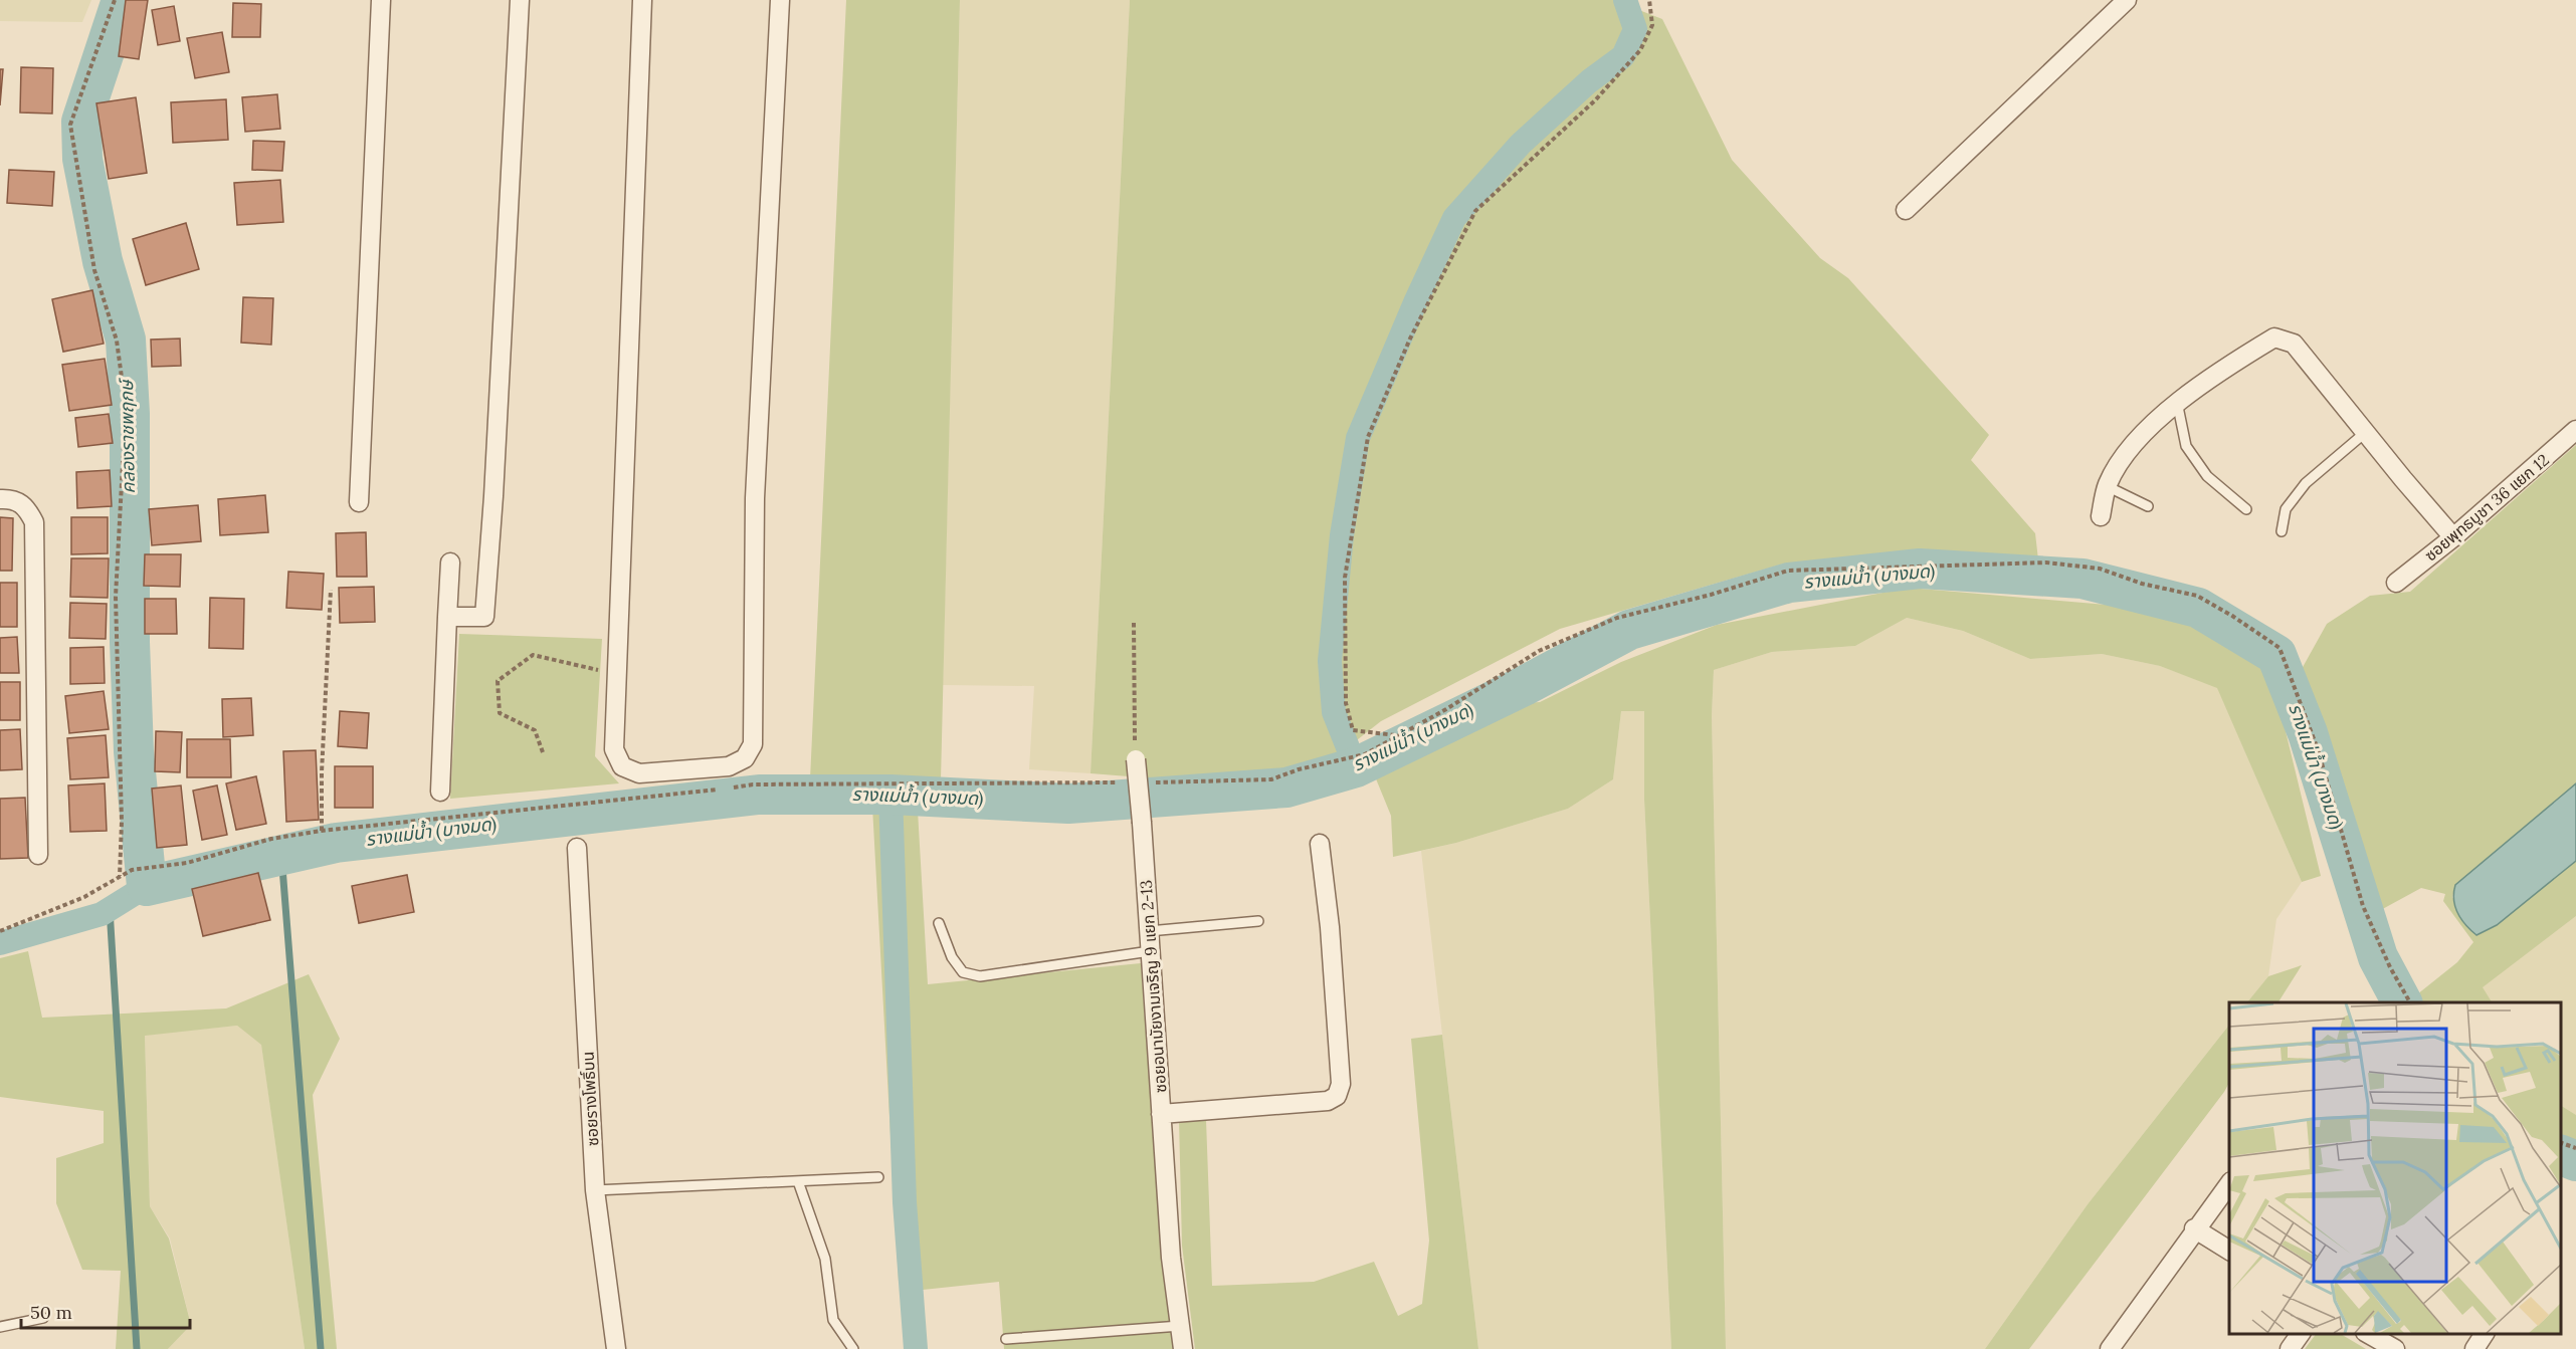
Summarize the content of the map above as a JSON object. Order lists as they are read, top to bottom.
{
  "streets": {
    "street": ["ซอยพุทธบูชา 36 แยก 12", "ซอยอนามัยงามเจริญ 9 แยก 2-13", "ซอยรางโพธิ์บน"]
  },
  "water": ["คลองราชพฤกษ์", "รางแม่น้ำ (บางมด)"],
  "scale_bar": "50 m"
}
